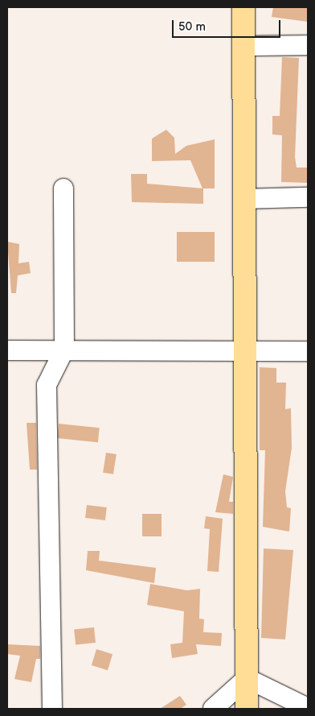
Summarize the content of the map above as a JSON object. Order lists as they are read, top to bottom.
{
  "scale_bar": "50 m"
}
